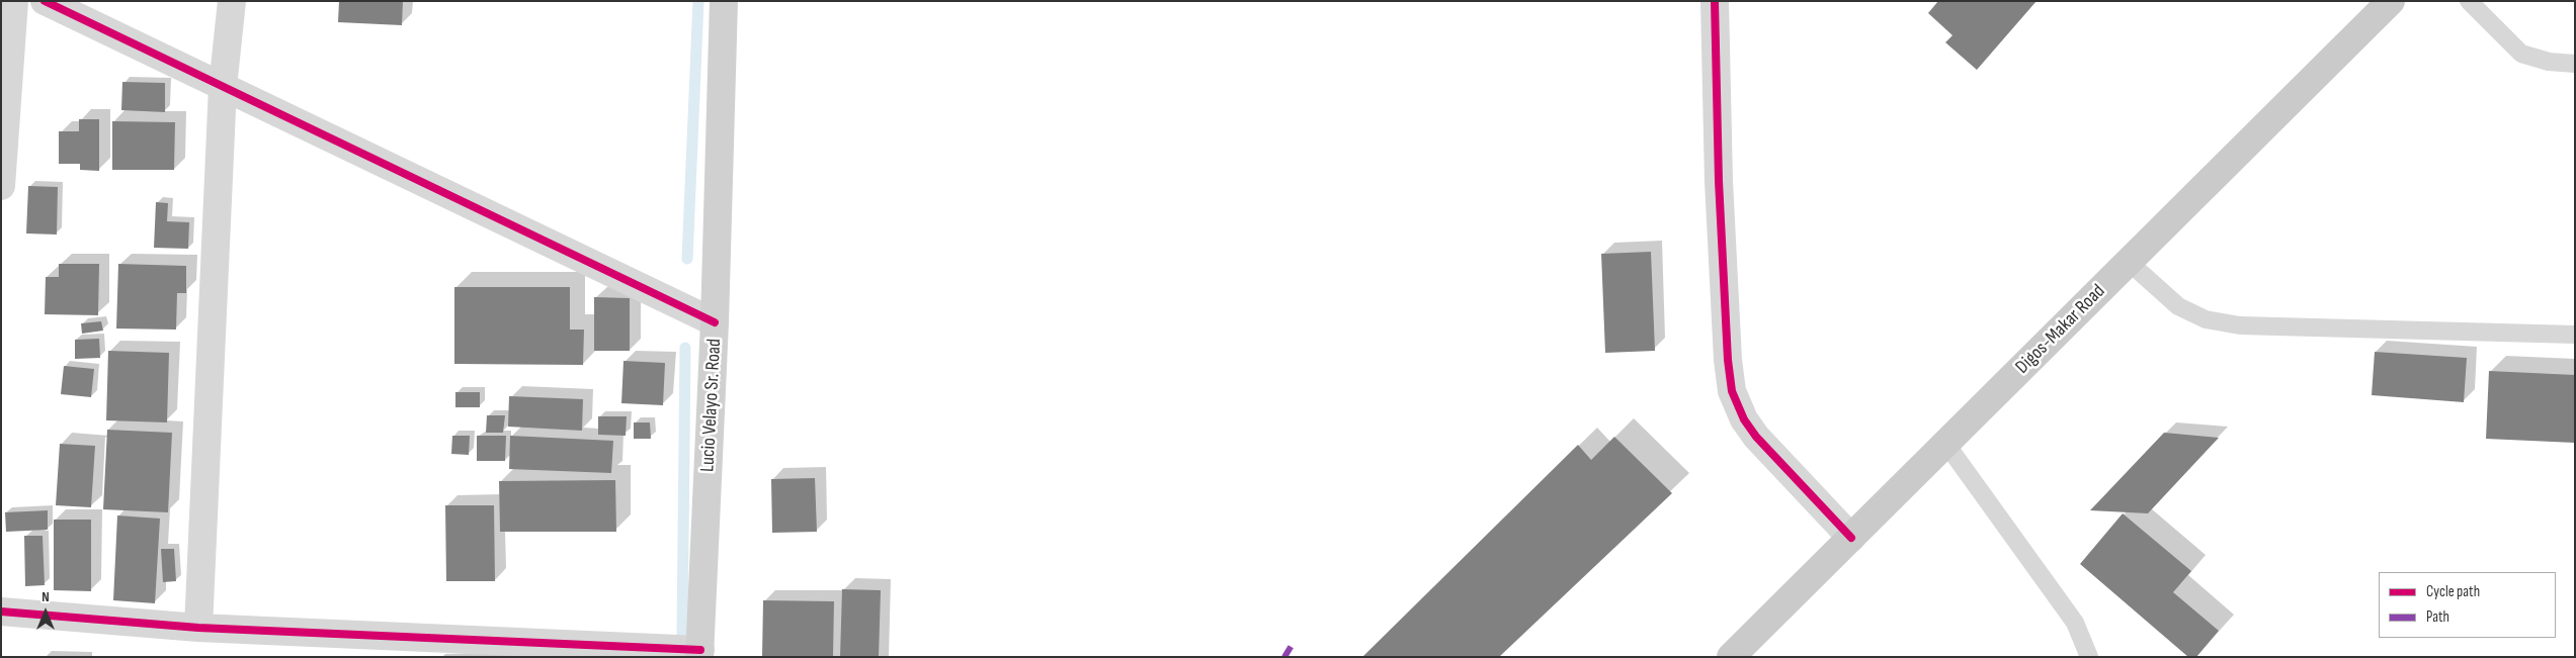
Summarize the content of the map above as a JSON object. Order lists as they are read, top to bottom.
{
  "streets": {
    "main road": ["Digos-Makar Road", "Lucio Velayo Sr. Road"]
  },
  "legend": ["Cycle path", "Path"],
  "north": "top"
}
